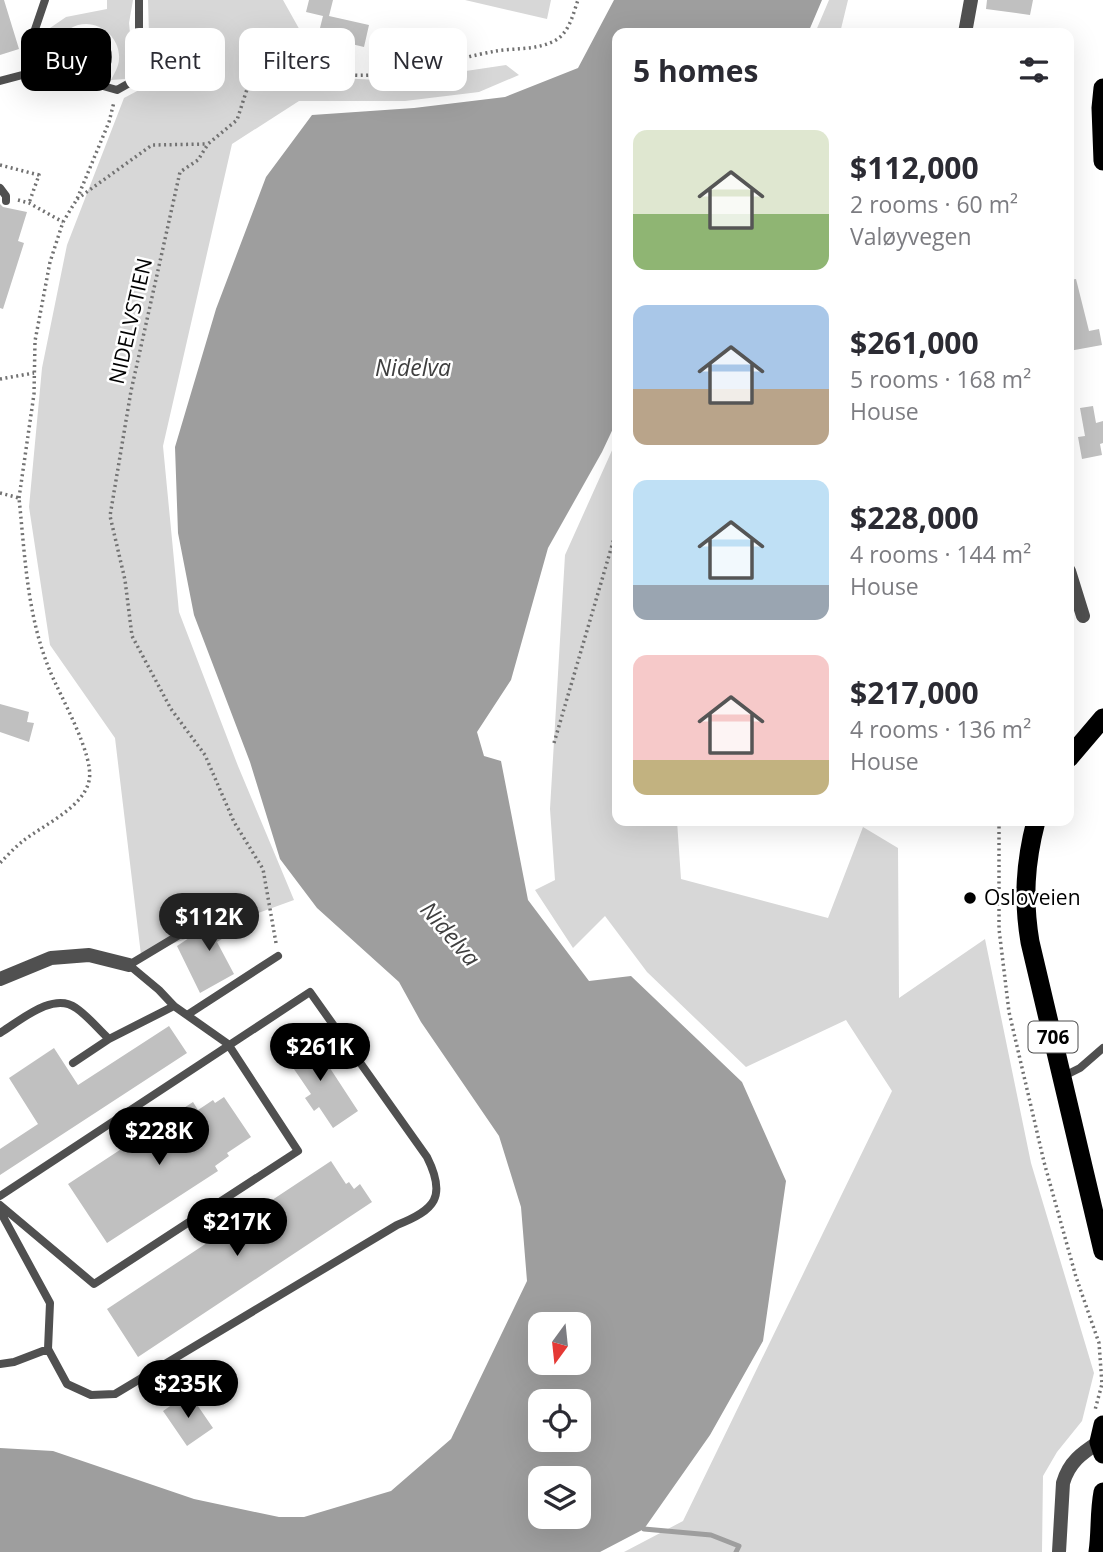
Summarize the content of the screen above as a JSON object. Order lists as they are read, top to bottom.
{
  "streets": {
    "highway": ["706"],
    "path": ["NIDELVSTIEN"]
  },
  "water": ["Nidelva"],
  "places": ["Osloveien"],
  "north": "bottom",
  "page": {
    "chip": [
      "Buy",
      "Rent",
      "Filters",
      "New"
    ],
    "heading": "5 homes",
    "list": [
      {
        "name": "$112,000",
        "note": "2 rooms · 60 m² · Valøyvegen"
      },
      {
        "name": "$261,000",
        "note": "5 rooms · 168 m² · House"
      },
      {
        "name": "$228,000",
        "note": "4 rooms · 144 m² · House"
      },
      {
        "name": "$217,000",
        "note": "4 rooms · 136 m² · House"
      }
    ],
    "price": [
      "$112K",
      "$261K",
      "$228K",
      "$217K",
      "$235K"
    ]
  }
}
